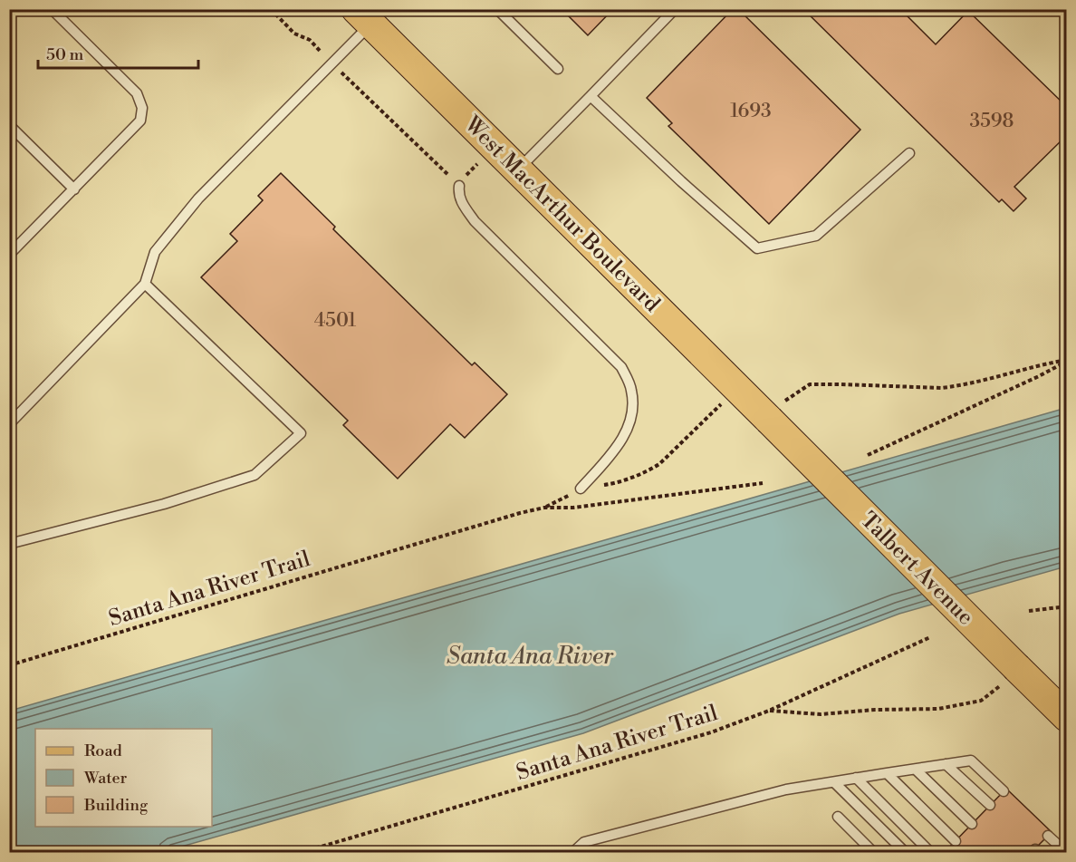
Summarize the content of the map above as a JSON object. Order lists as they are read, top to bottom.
{
  "streets": {
    "main road": ["West MacArthur Boulevard", "Talbert Avenue"],
    "path": ["Santa Ana River Trail"]
  },
  "crossings": [
    ["West MacArthur Boulevard", "Talbert Avenue"],
    ["West MacArthur Boulevard", "Santa Ana River Trail"]
  ],
  "water": ["Santa Ana River"],
  "house_numbers": ["1693", "3598", "4501"],
  "legend": ["Road", "Water", "Building"],
  "scale_bar": "50 m"
}
